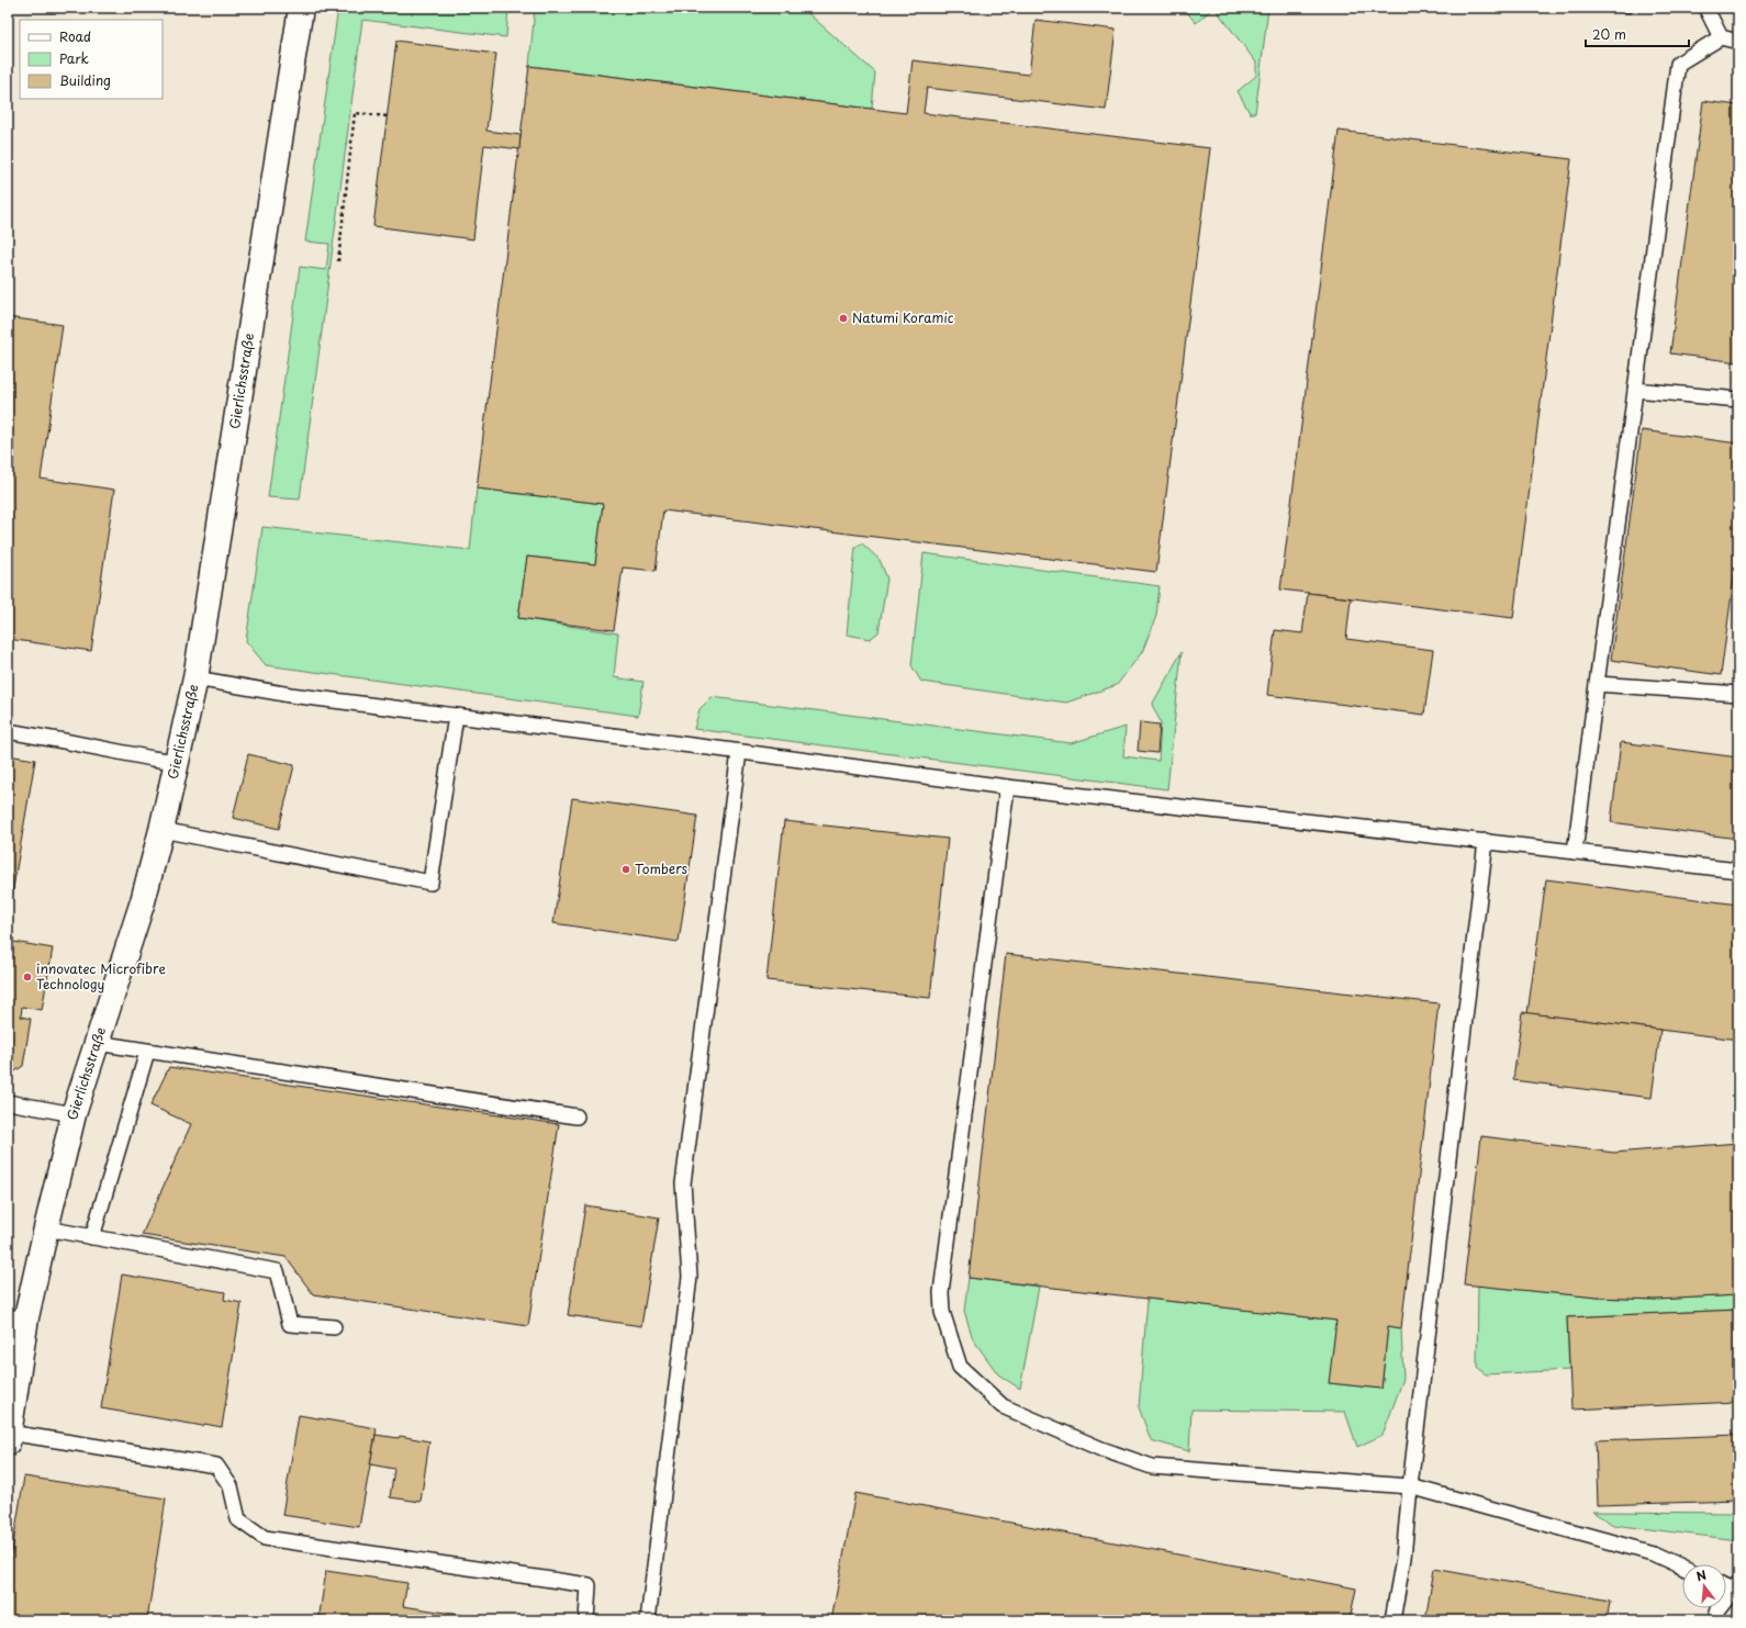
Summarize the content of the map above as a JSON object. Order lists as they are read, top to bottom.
{
  "streets": {
    "street": ["Gierlichsstraße"]
  },
  "places": ["Natumi Koramic", "Tombers", "innovatec Microfibre Technology"],
  "legend": ["Road", "Park", "Building"],
  "scale_bar": "20 m",
  "north": "top"
}
